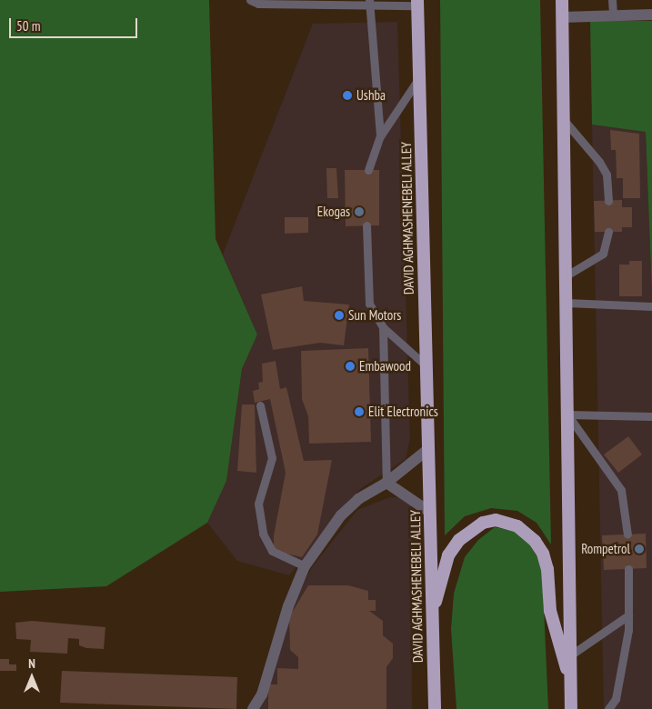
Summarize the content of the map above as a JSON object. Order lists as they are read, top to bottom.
{
  "streets": {
    "highway": ["DAVID AGHMASHENEBELI ALLEY"]
  },
  "places": [
    "Ushba",
    "Ekogas",
    "Sun Motors",
    "Embawood",
    "Elit Electronics",
    "Rompetrol"
  ],
  "scale_bar": "50 m",
  "north": "top"
}
